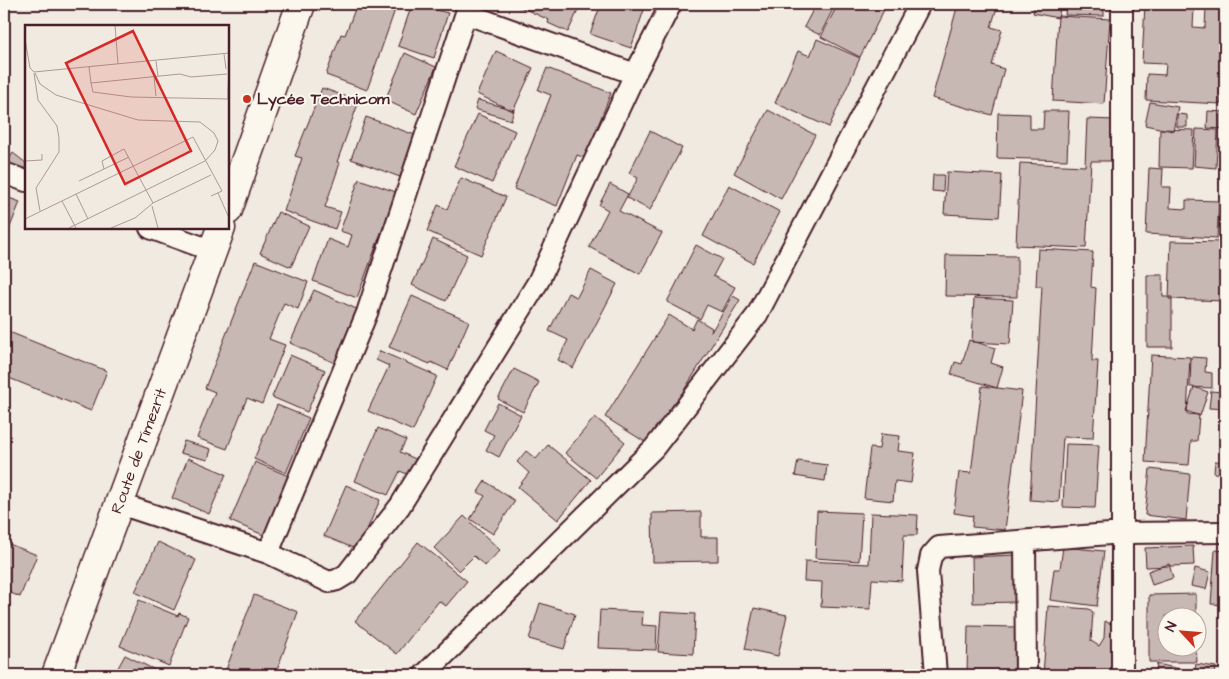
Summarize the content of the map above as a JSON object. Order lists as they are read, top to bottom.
{
  "streets": {
    "main road": ["Route de Timezrit"]
  },
  "places": ["Lycée Technicom"],
  "north": "top left"
}
